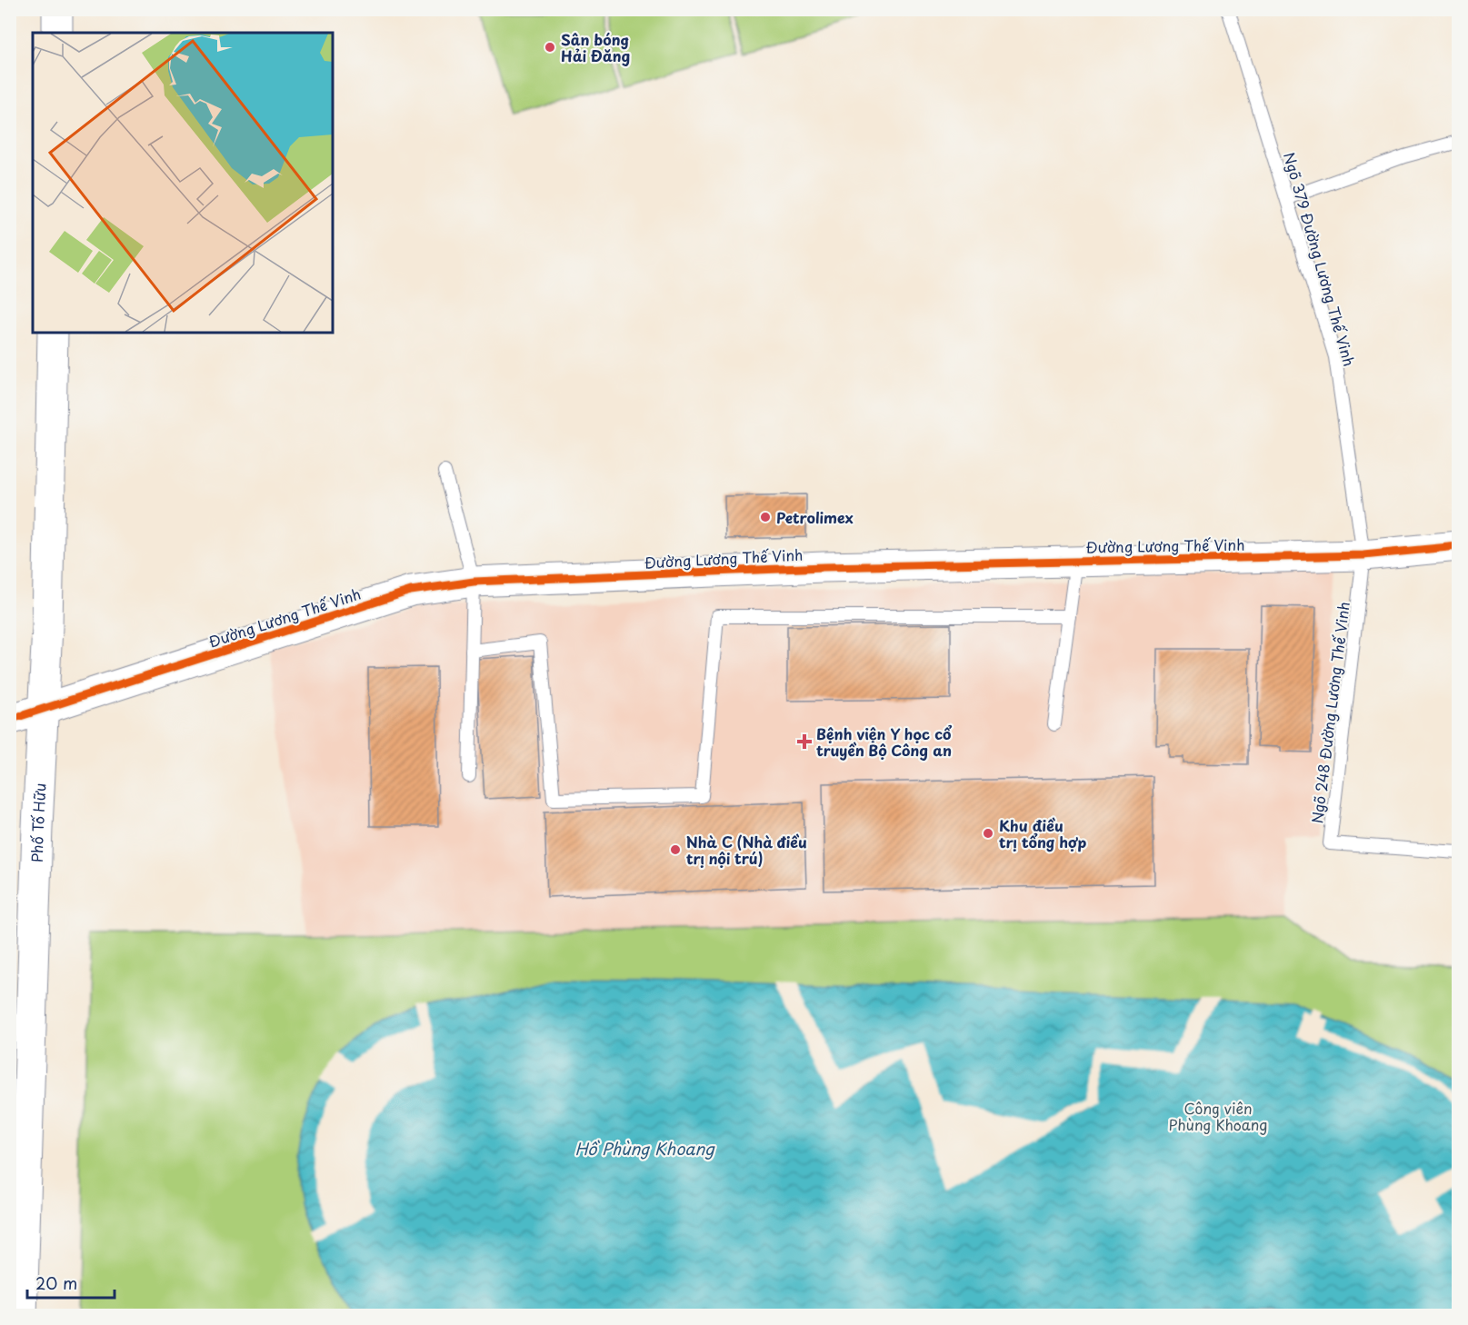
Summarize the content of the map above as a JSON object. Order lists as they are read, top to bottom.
{
  "streets": {
    "street": ["Đường Lương Thế Vinh", "Phố Tố Hữu"],
    "lane": ["Ngõ 379 Đường Lương Thế Vinh", "Ngõ 248 Đường Lương Thế Vinh"]
  },
  "crossings": [
    ["Ngõ 379 Đường Lương Thế Vinh", "Đường Lương Thế Vinh"],
    ["Ngõ 379 Đường Lương Thế Vinh", "Ngõ 248 Đường Lương Thế Vinh"],
    ["Đường Lương Thế Vinh", "Ngõ 248 Đường Lương Thế Vinh"],
    ["Đường Lương Thế Vinh", "Phố Tố Hữu"]
  ],
  "water": ["Hồ Phùng Khoang"],
  "parks": ["Công viên Phùng Khoang"],
  "places": {
    "other": [
      "Sân bóng Hải Đăng",
      "Petrolimex",
      "Khu điều trị tổng hợp",
      "Nhà C (Nhà điều trị nội trú)"
    ],
    "health": ["Bệnh viện Y học cổ truyền Bộ Công an"]
  },
  "scale_bar": "20 m"
}
